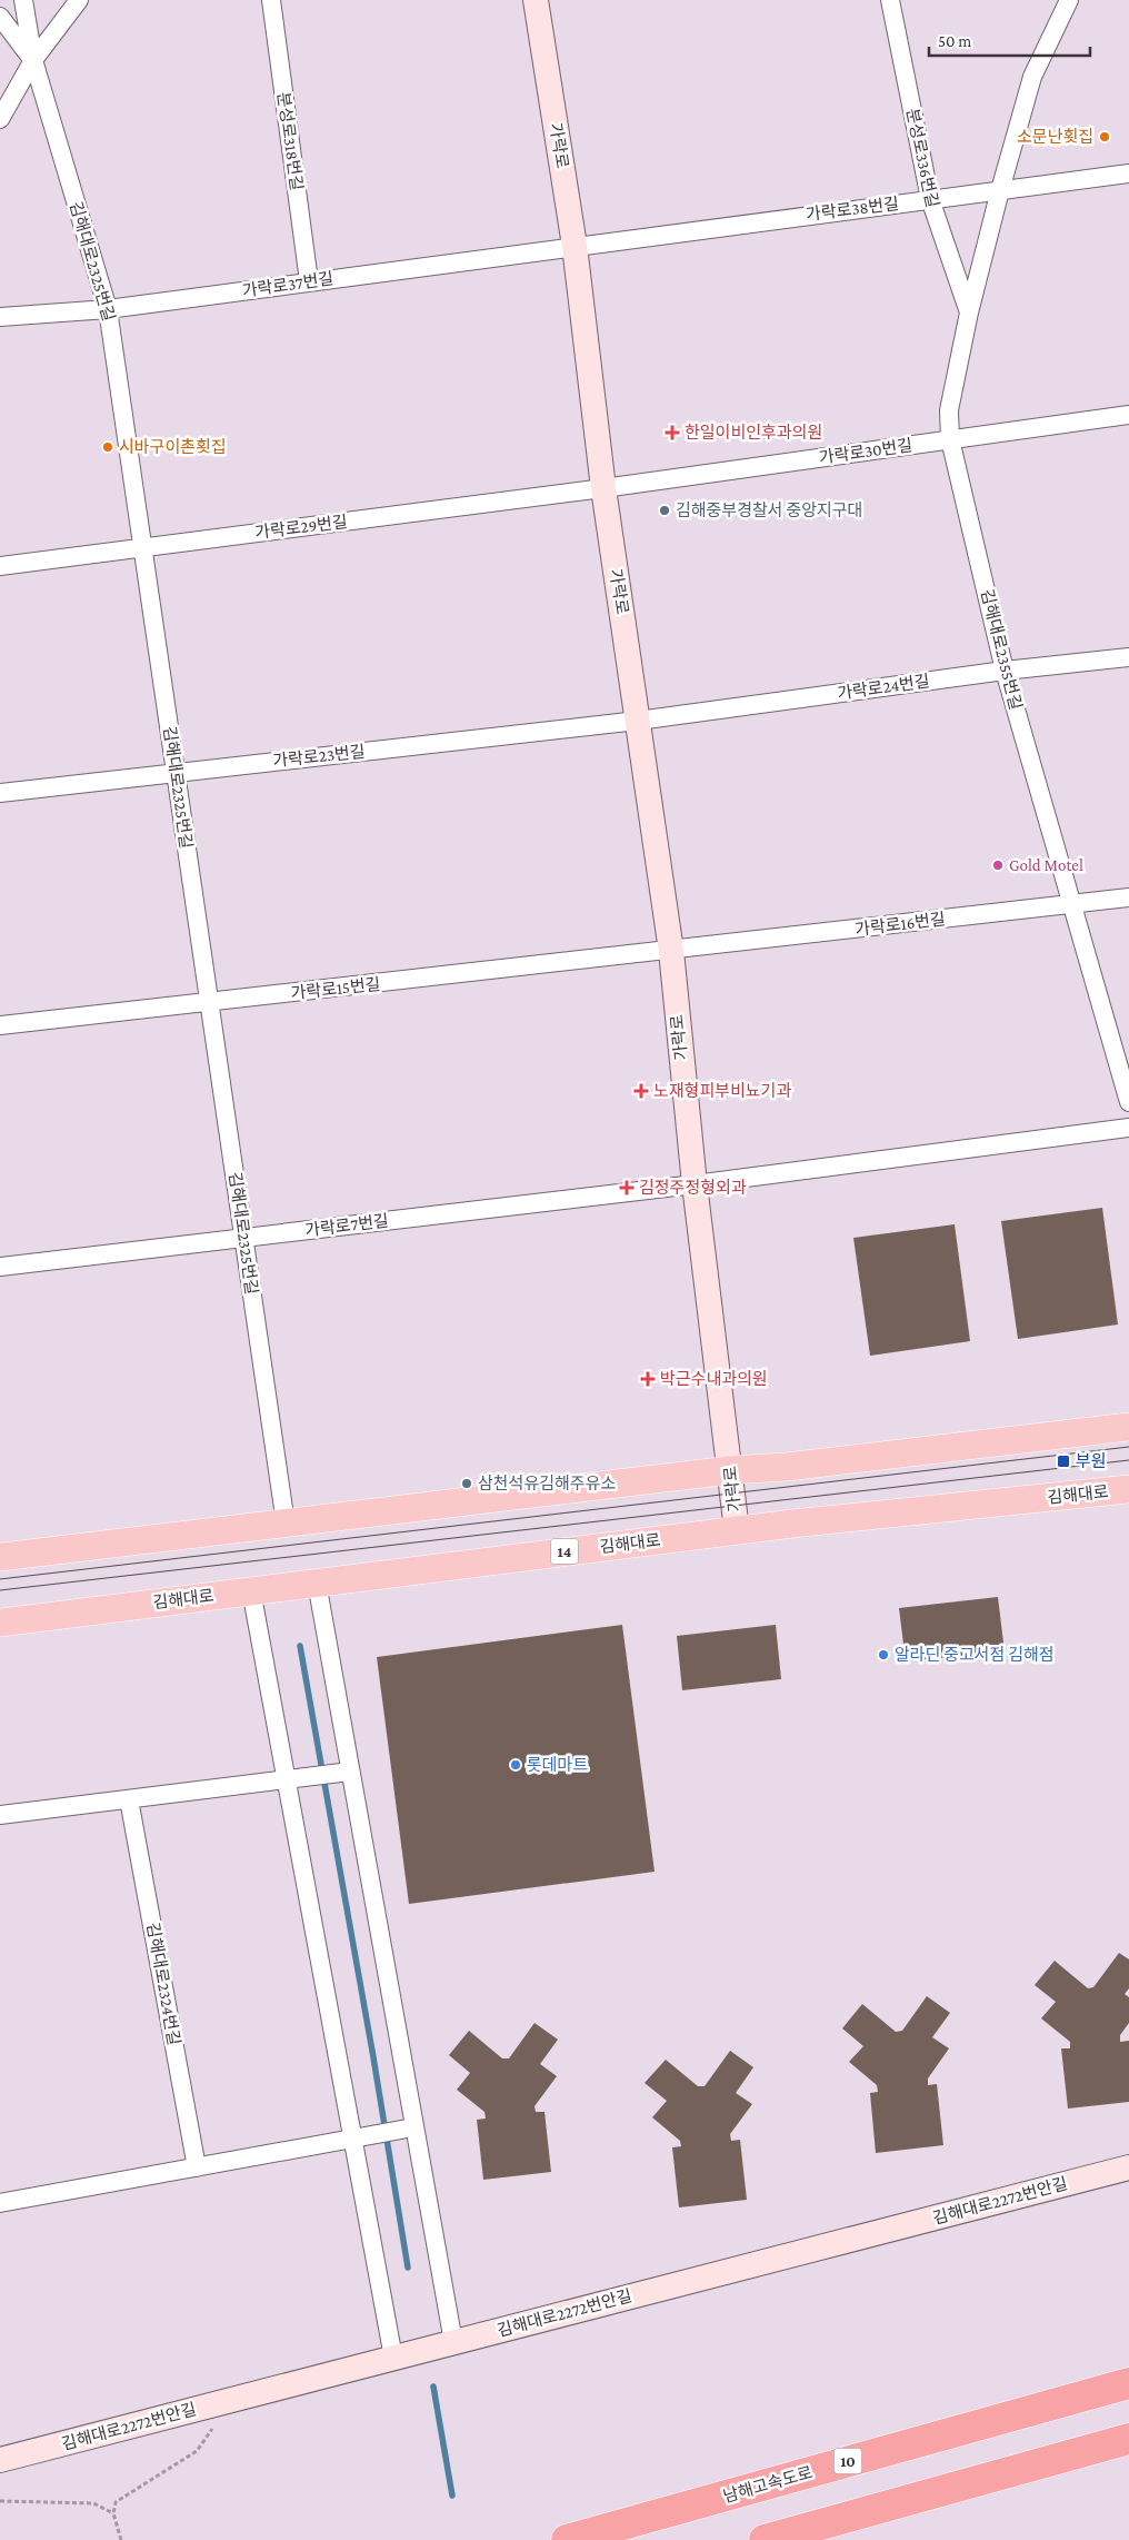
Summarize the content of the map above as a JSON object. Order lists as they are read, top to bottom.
{
  "streets": {
    "highway": ["10", "남해고속도로"],
    "main road": ["김해대로", "14"],
    "street": [
      "분성로318번길",
      "가락로",
      "분성로336번길",
      "가락로38번길",
      "김해대로2325번길",
      "가락로37번길",
      "가락로30번길",
      "가락로29번길",
      "김해대로2355번길",
      "가락로24번길",
      "가락로23번길",
      "가락로16번길",
      "가락로15번길",
      "가락로7번길",
      "김해대로2324번길",
      "김해대로2272번안길"
    ]
  },
  "crossings": [
    ["분성로318번길", "가락로37번길"],
    ["가락로", "가락로38번길"],
    ["가락로", "가락로37번길"],
    ["가락로", "가락로30번길"],
    ["가락로", "가락로29번길"],
    ["가락로", "가락로24번길"],
    ["가락로", "가락로23번길"],
    ["가락로", "가락로16번길"],
    ["가락로", "가락로15번길"],
    ["가락로", "가락로7번길"],
    ["가락로", "김해대로"],
    ["분성로336번길", "가락로38번길"],
    ["분성로336번길", "김해대로2355번길"],
    ["가락로38번길", "가락로37번길"],
    ["가락로38번길", "김해대로2355번길"],
    ["김해대로2325번길", "가락로37번길"],
    ["김해대로2325번길", "가락로29번길"],
    ["김해대로2325번길", "가락로23번길"],
    ["김해대로2325번길", "가락로15번길"],
    ["김해대로2325번길", "가락로7번길"],
    ["가락로30번길", "가락로29번길"],
    ["가락로30번길", "김해대로2355번길"],
    ["김해대로2355번길", "가락로24번길"],
    ["김해대로2355번길", "가락로16번길"],
    ["가락로24번길", "가락로23번길"],
    ["가락로16번길", "가락로15번길"]
  ],
  "places": {
    "other": [
      "소문난횟집",
      "시바구이촌횟집",
      "김해중부경찰서 중앙지구대",
      "Gold Motel",
      "삼천석유김해주유소",
      "알라딘 중고서점 김해점",
      "롯데마트"
    ],
    "health": [
      "한일이비인후과의원",
      "노재형피부비뇨기과",
      "김정주정형외과",
      "박근수내과의원"
    ],
    "transit": ["부원"]
  },
  "scale_bar": "50 m"
}
